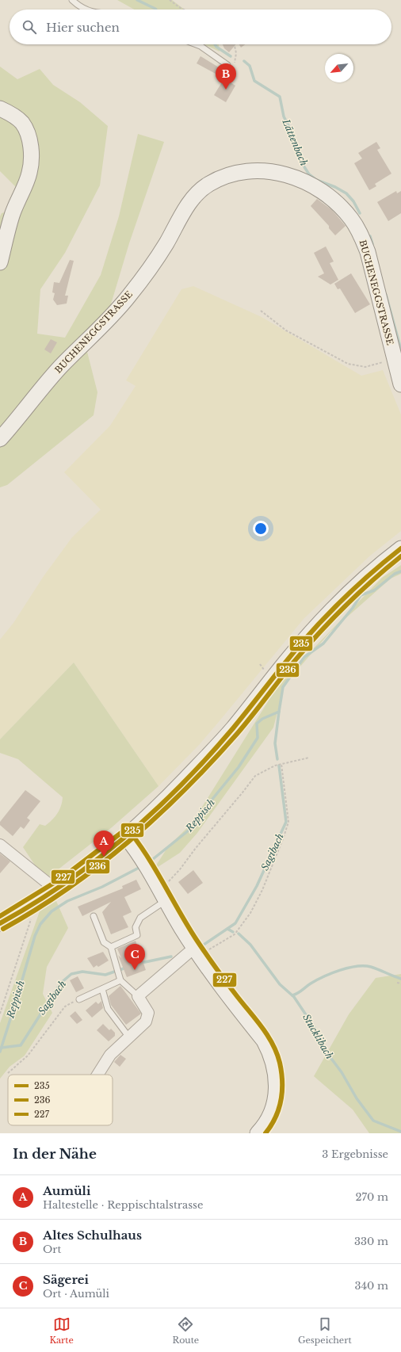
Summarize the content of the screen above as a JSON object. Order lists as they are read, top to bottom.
{
  "streets": {
    "main road": ["BUCHENEGGSTRASSE"]
  },
  "water": [
    "Lättenbach",
    "Reppisch",
    "Sagibach",
    "Stucklibach"
  ],
  "lines": ["transit line 235", "transit line 236", "transit line 227"],
  "legend": ["235", "236", "227"],
  "north": "bottom left",
  "page": {
    "search": "Hier suchen",
    "pins": ["B", "A", "C"],
    "heading": ["In der Nähe", "3 Ergebnisse"],
    "list": [
      {
        "mark": "A",
        "name": "Aumüli",
        "note": "Haltestelle · Reppischtalstrasse",
        "value": "270 m"
      },
      {
        "mark": "B",
        "name": "Altes Schulhaus",
        "note": "Ort",
        "value": "330 m"
      },
      {
        "mark": "C",
        "name": "Sägerei",
        "note": "Ort · Aumüli",
        "value": "340 m"
      }
    ],
    "nav": ["Karte", "Route", "Gespeichert"]
  }
}
